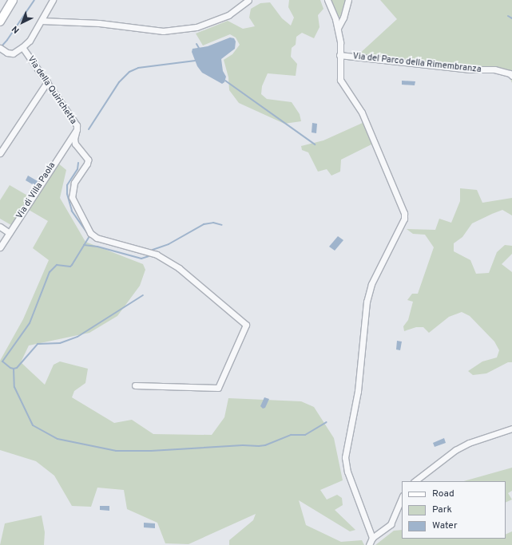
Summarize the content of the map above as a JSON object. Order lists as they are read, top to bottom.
{
  "streets": {
    "street": ["Via del Parco della Rimembranza", "Via della Quirichetta", "Via di Villa Paola"]
  },
  "crossings": [
    ["Via della Quirichetta", "Via di Villa Paola"]
  ],
  "legend": ["Road", "Park", "Water"],
  "north": "bottom left"
}
